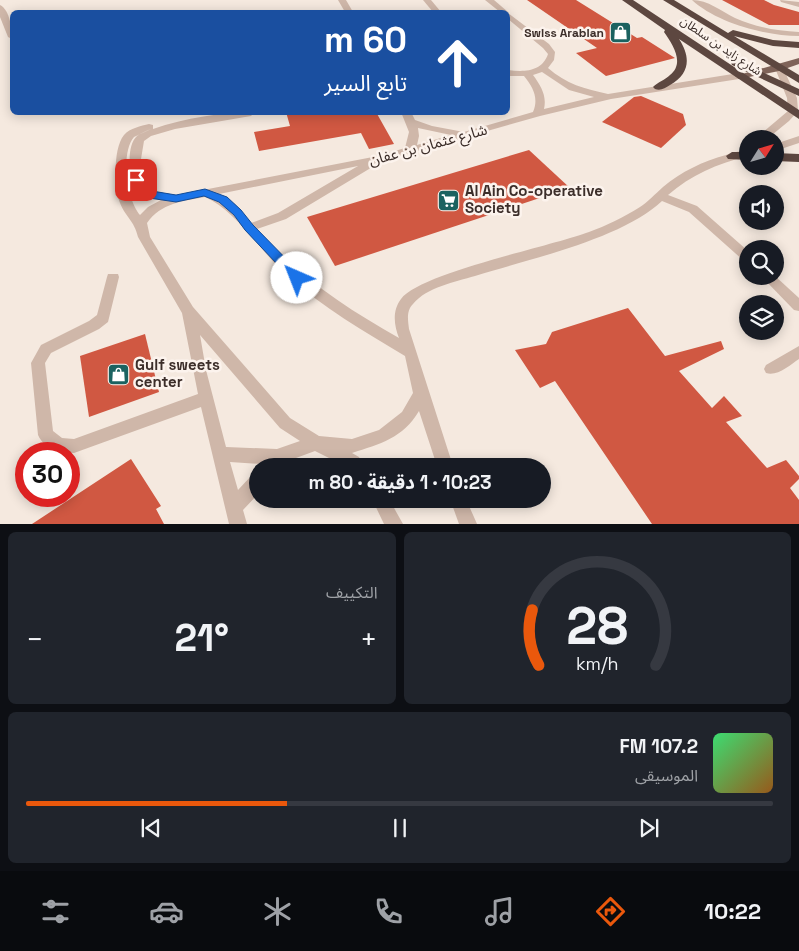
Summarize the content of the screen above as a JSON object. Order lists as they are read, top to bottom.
{
  "streets": {
    "highway": ["شارع زايد بن سلطان"],
    "street": ["شارع عثمان بن عفان"]
  },
  "crossings": [
    ["شارع زايد بن سلطان", "شارع عثمان بن عفان"]
  ],
  "places": {
    "shop": ["Swiss Arabian", "Gulf sweets center"],
    "supermarket": ["Al Ain Co-operative Society"]
  },
  "north": "top right",
  "page": {
    "turn": ["60 m", "تابع السير"],
    "limit": "30",
    "trip": "10:23 · 1 دقيقة · 80 m",
    "tile": "التكييف",
    "heat": ["−", "21°", "+"],
    "song": ["107.2 FM", "الموسيقى"],
    "tabs": "10:22",
    "gauge": ["28", "km/h"]
  }
}
